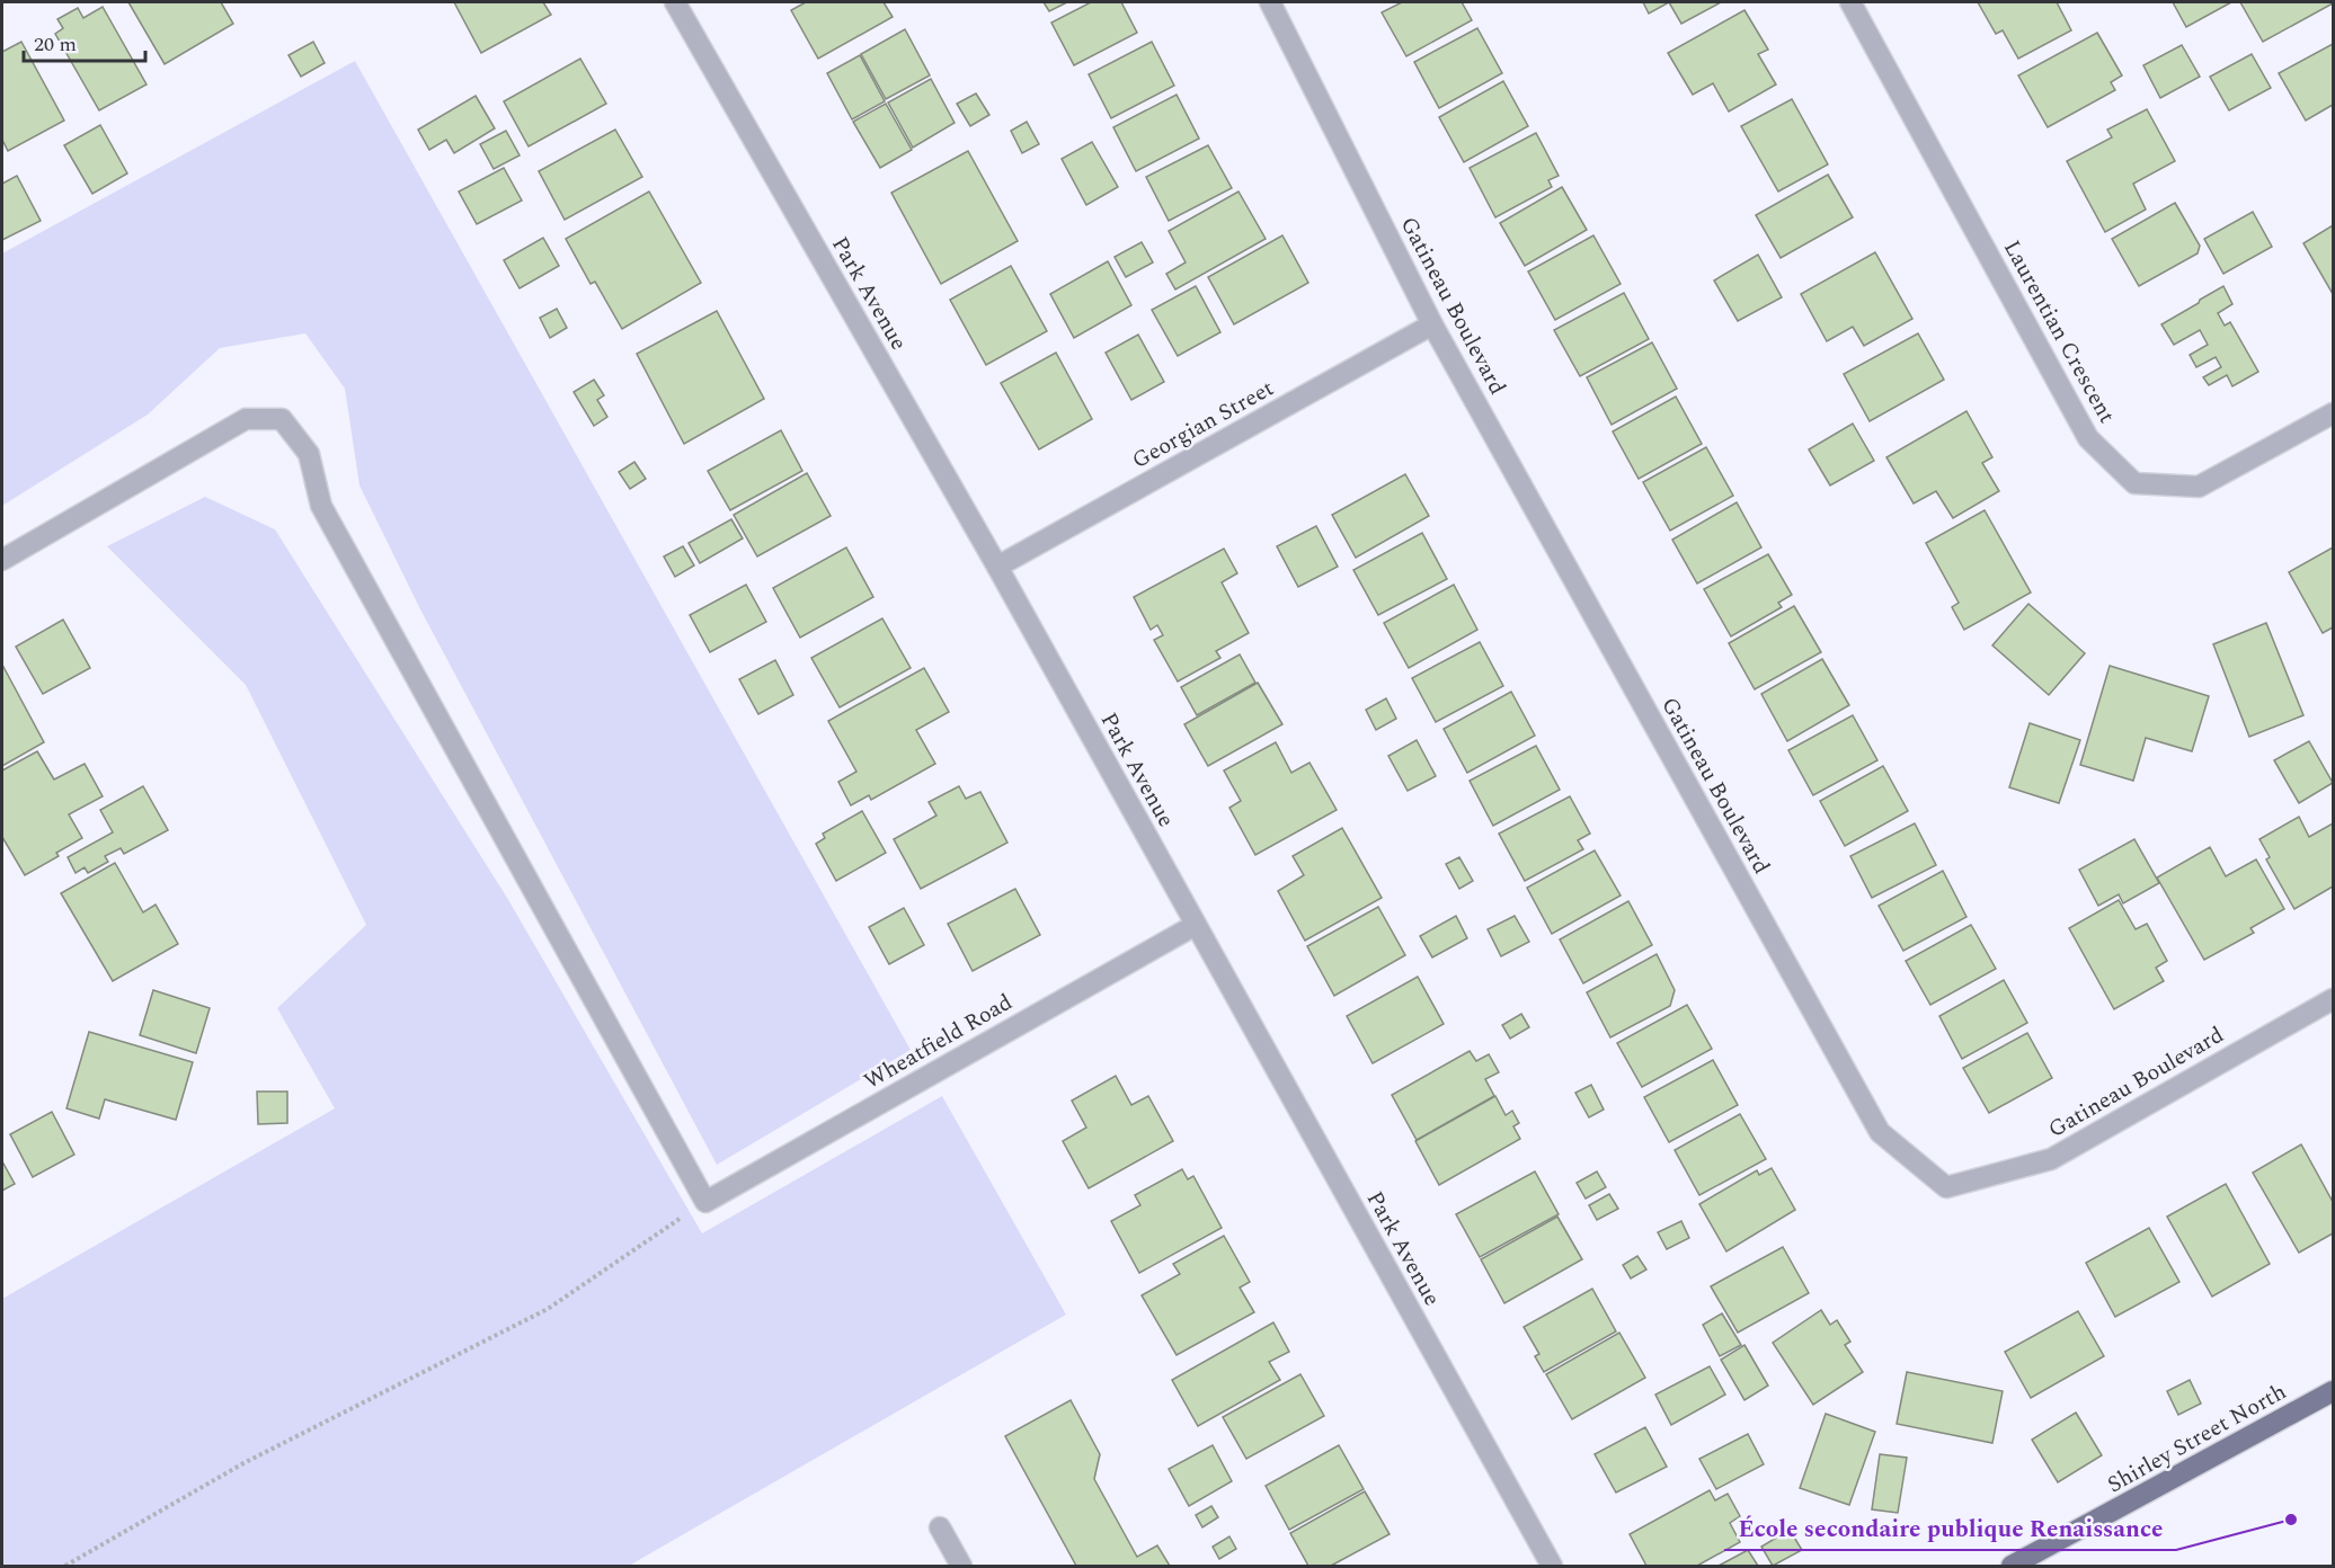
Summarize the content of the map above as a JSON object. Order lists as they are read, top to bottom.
{
  "streets": {
    "main road": ["Shirley Street North"],
    "street": [
      "Park Avenue",
      "Gatineau Boulevard",
      "Laurentian Crescent",
      "Georgian Street",
      "Wheatfield Road"
    ]
  },
  "crossings": [
    ["Park Avenue", "Georgian Street"],
    ["Park Avenue", "Wheatfield Road"],
    ["Gatineau Boulevard", "Georgian Street"]
  ],
  "places": ["École secondaire publique Renaissance"],
  "scale_bar": "20 m"
}
